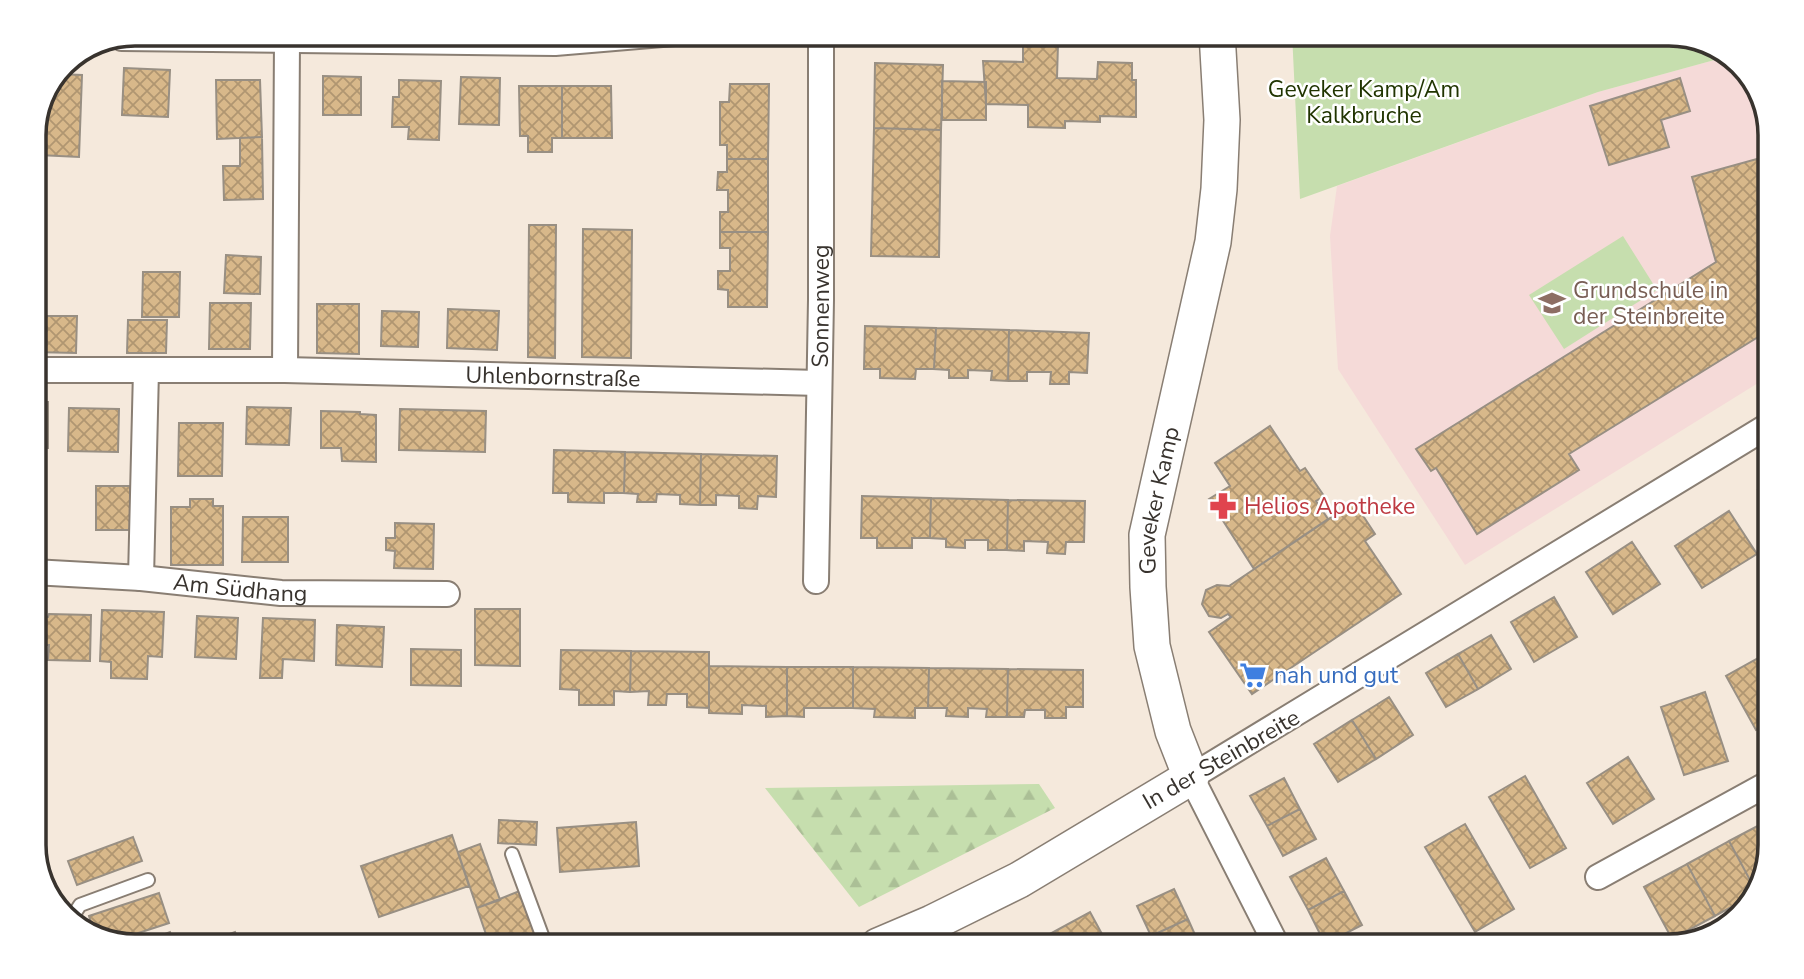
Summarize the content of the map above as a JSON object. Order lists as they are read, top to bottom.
{
  "streets": {
    "street": [
      "Sonnenweg",
      "Uhlenbornstraße",
      "Geveker Kamp",
      "Am Südhang",
      "In der Steinbreite"
    ]
  },
  "crossings": [
    ["Sonnenweg", "Uhlenbornstraße"],
    ["Geveker Kamp", "In der Steinbreite"]
  ],
  "parks": ["Geveker Kamp/Am Kalkbruche"],
  "places": {
    "school or university": ["Grundschule in der Steinbreite"],
    "pharmacy": ["Helios Apotheke"],
    "supermarket": ["nah und gut"]
  }
}
